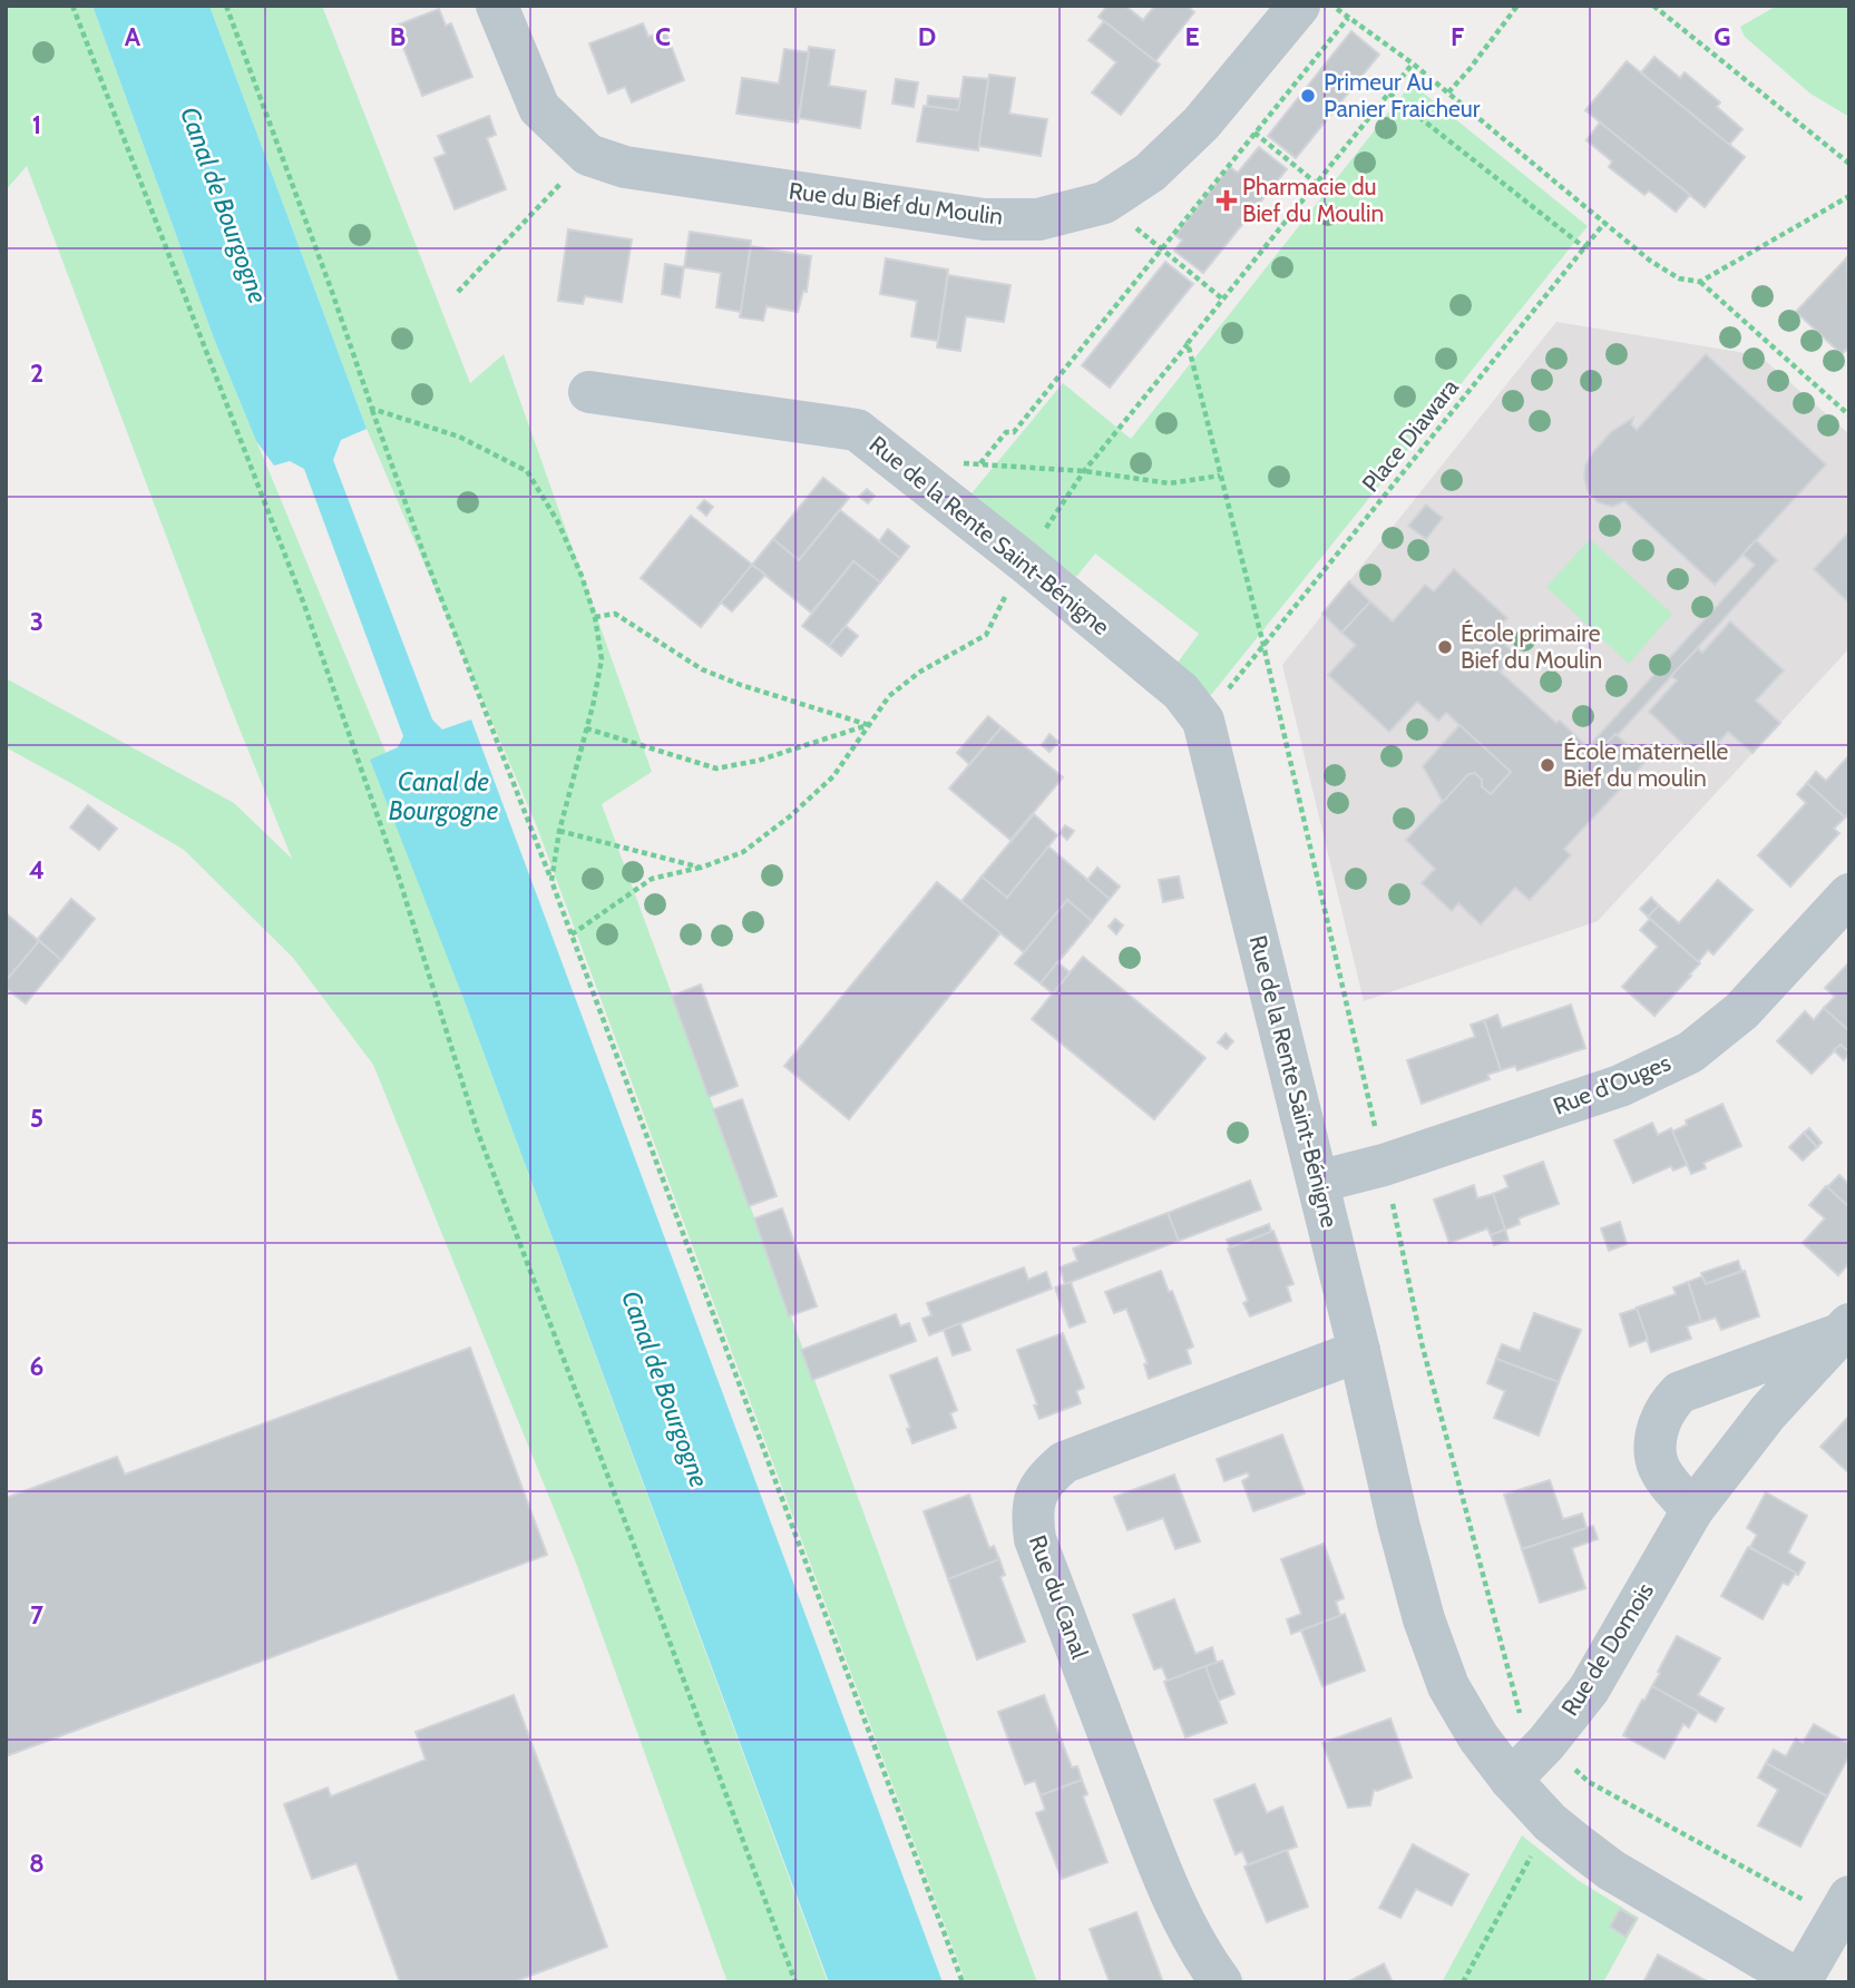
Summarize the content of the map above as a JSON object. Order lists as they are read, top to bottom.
{
  "streets": {
    "street": [
      "Rue du Bief du Moulin",
      "Rue de la Rente Saint-Bénigne",
      "Rue d'Ouges",
      "Rue du Canal",
      "Rue de Domois"
    ],
    "path": ["Place Diawara"]
  },
  "crossings": [
    ["Place Diawara", "Rue de la Rente Saint-Bénigne"],
    ["Rue de la Rente Saint-Bénigne", "Rue d'Ouges"],
    ["Rue de la Rente Saint-Bénigne", "Rue du Canal"],
    ["Rue de la Rente Saint-Bénigne", "Rue de Domois"]
  ],
  "water": ["Canal de Bourgogne"],
  "places": {
    "other": ["Primeur Au Panier Fraicheur", "École primaire Bief du Moulin", "École maternelle Bief du moulin"],
    "health": ["Pharmacie du Bief du Moulin"]
  },
  "grid": {
    "columns": [
      "A",
      "B",
      "C",
      "D",
      "E",
      "F",
      "G"
    ],
    "rows": [
      "1",
      "2",
      "3",
      "4",
      "5",
      "6",
      "7",
      "8"
    ]
  }
}
